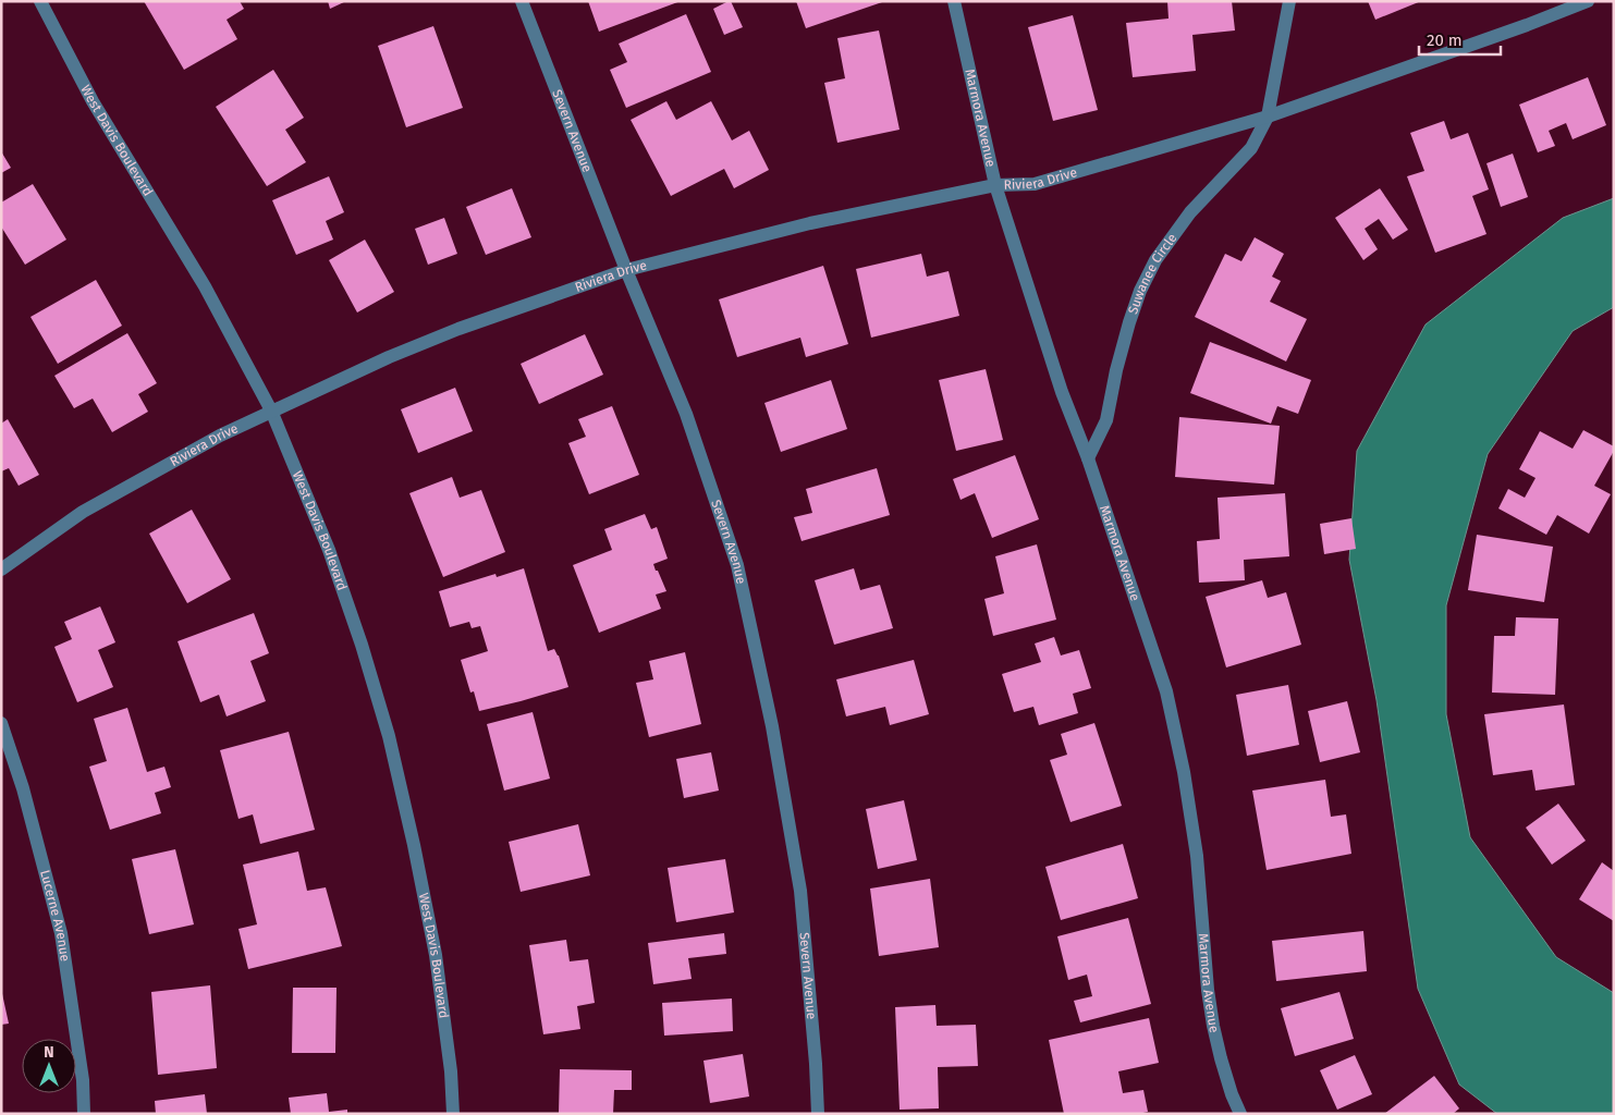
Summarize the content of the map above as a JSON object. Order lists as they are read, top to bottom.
{
  "streets": {
    "street": [
      "Marmora Avenue",
      "Severn Avenue",
      "West Davis Boulevard",
      "Riviera Drive",
      "Suwanee Circle",
      "Lucerne Avenue"
    ]
  },
  "crossings": [
    ["Marmora Avenue", "Riviera Drive"],
    ["Marmora Avenue", "Suwanee Circle"],
    ["Severn Avenue", "Riviera Drive"],
    ["West Davis Boulevard", "Riviera Drive"],
    ["Riviera Drive", "Suwanee Circle"]
  ],
  "scale_bar": "20 m",
  "north": "top"
}
